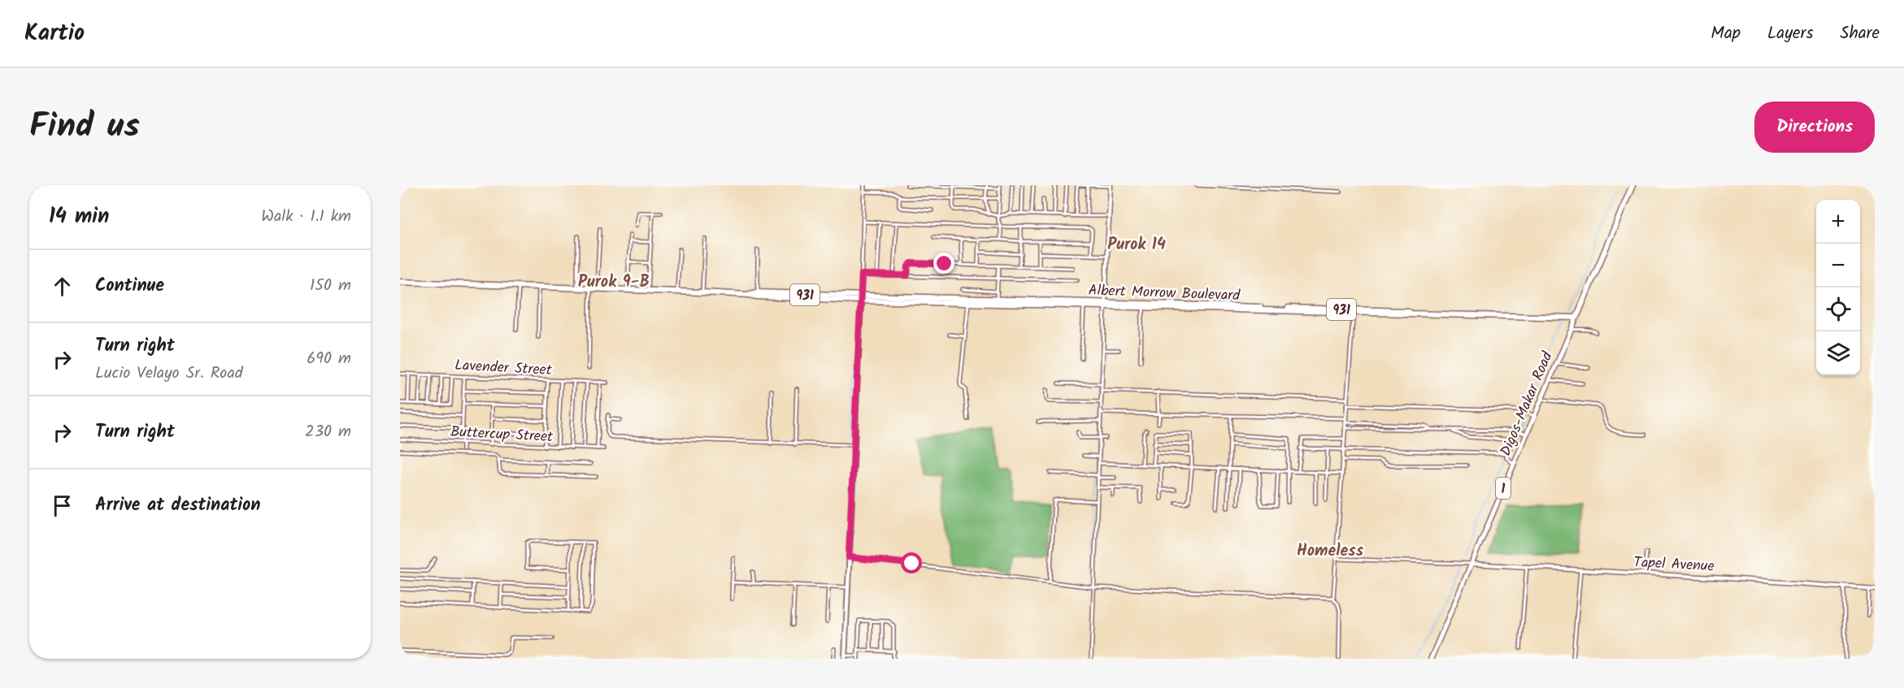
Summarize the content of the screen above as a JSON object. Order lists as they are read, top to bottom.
{
  "streets": {
    "highway": [
      "Albert Morrow Boulevard",
      "931",
      "Digos-Makar Road",
      "1"
    ],
    "street": ["Lavender Street", "Buttercup Street", "Tapel Avenue"]
  },
  "crossings": [
    ["Albert Morrow Boulevard", "Digos-Makar Road"],
    ["Digos-Makar Road", "Tapel Avenue"]
  ],
  "districts": ["Purok 14", "Purok 9-B", "Homeless"],
  "page": {
    "header": "Kartio",
    "nav": ["Map", "Layers", "Share"],
    "title": "Find us",
    "buttons": "Directions",
    "heading": ["14 min", "Walk · 1.1 km"],
    "map_buttons": ["+", "−"],
    "list": [
      ["Continue", "150 m"],
      ["Turn right", "Lucio Velayo Sr. Road", "690 m"],
      ["Turn right", "230 m"],
      "Arrive at destination"
    ]
  }
}
